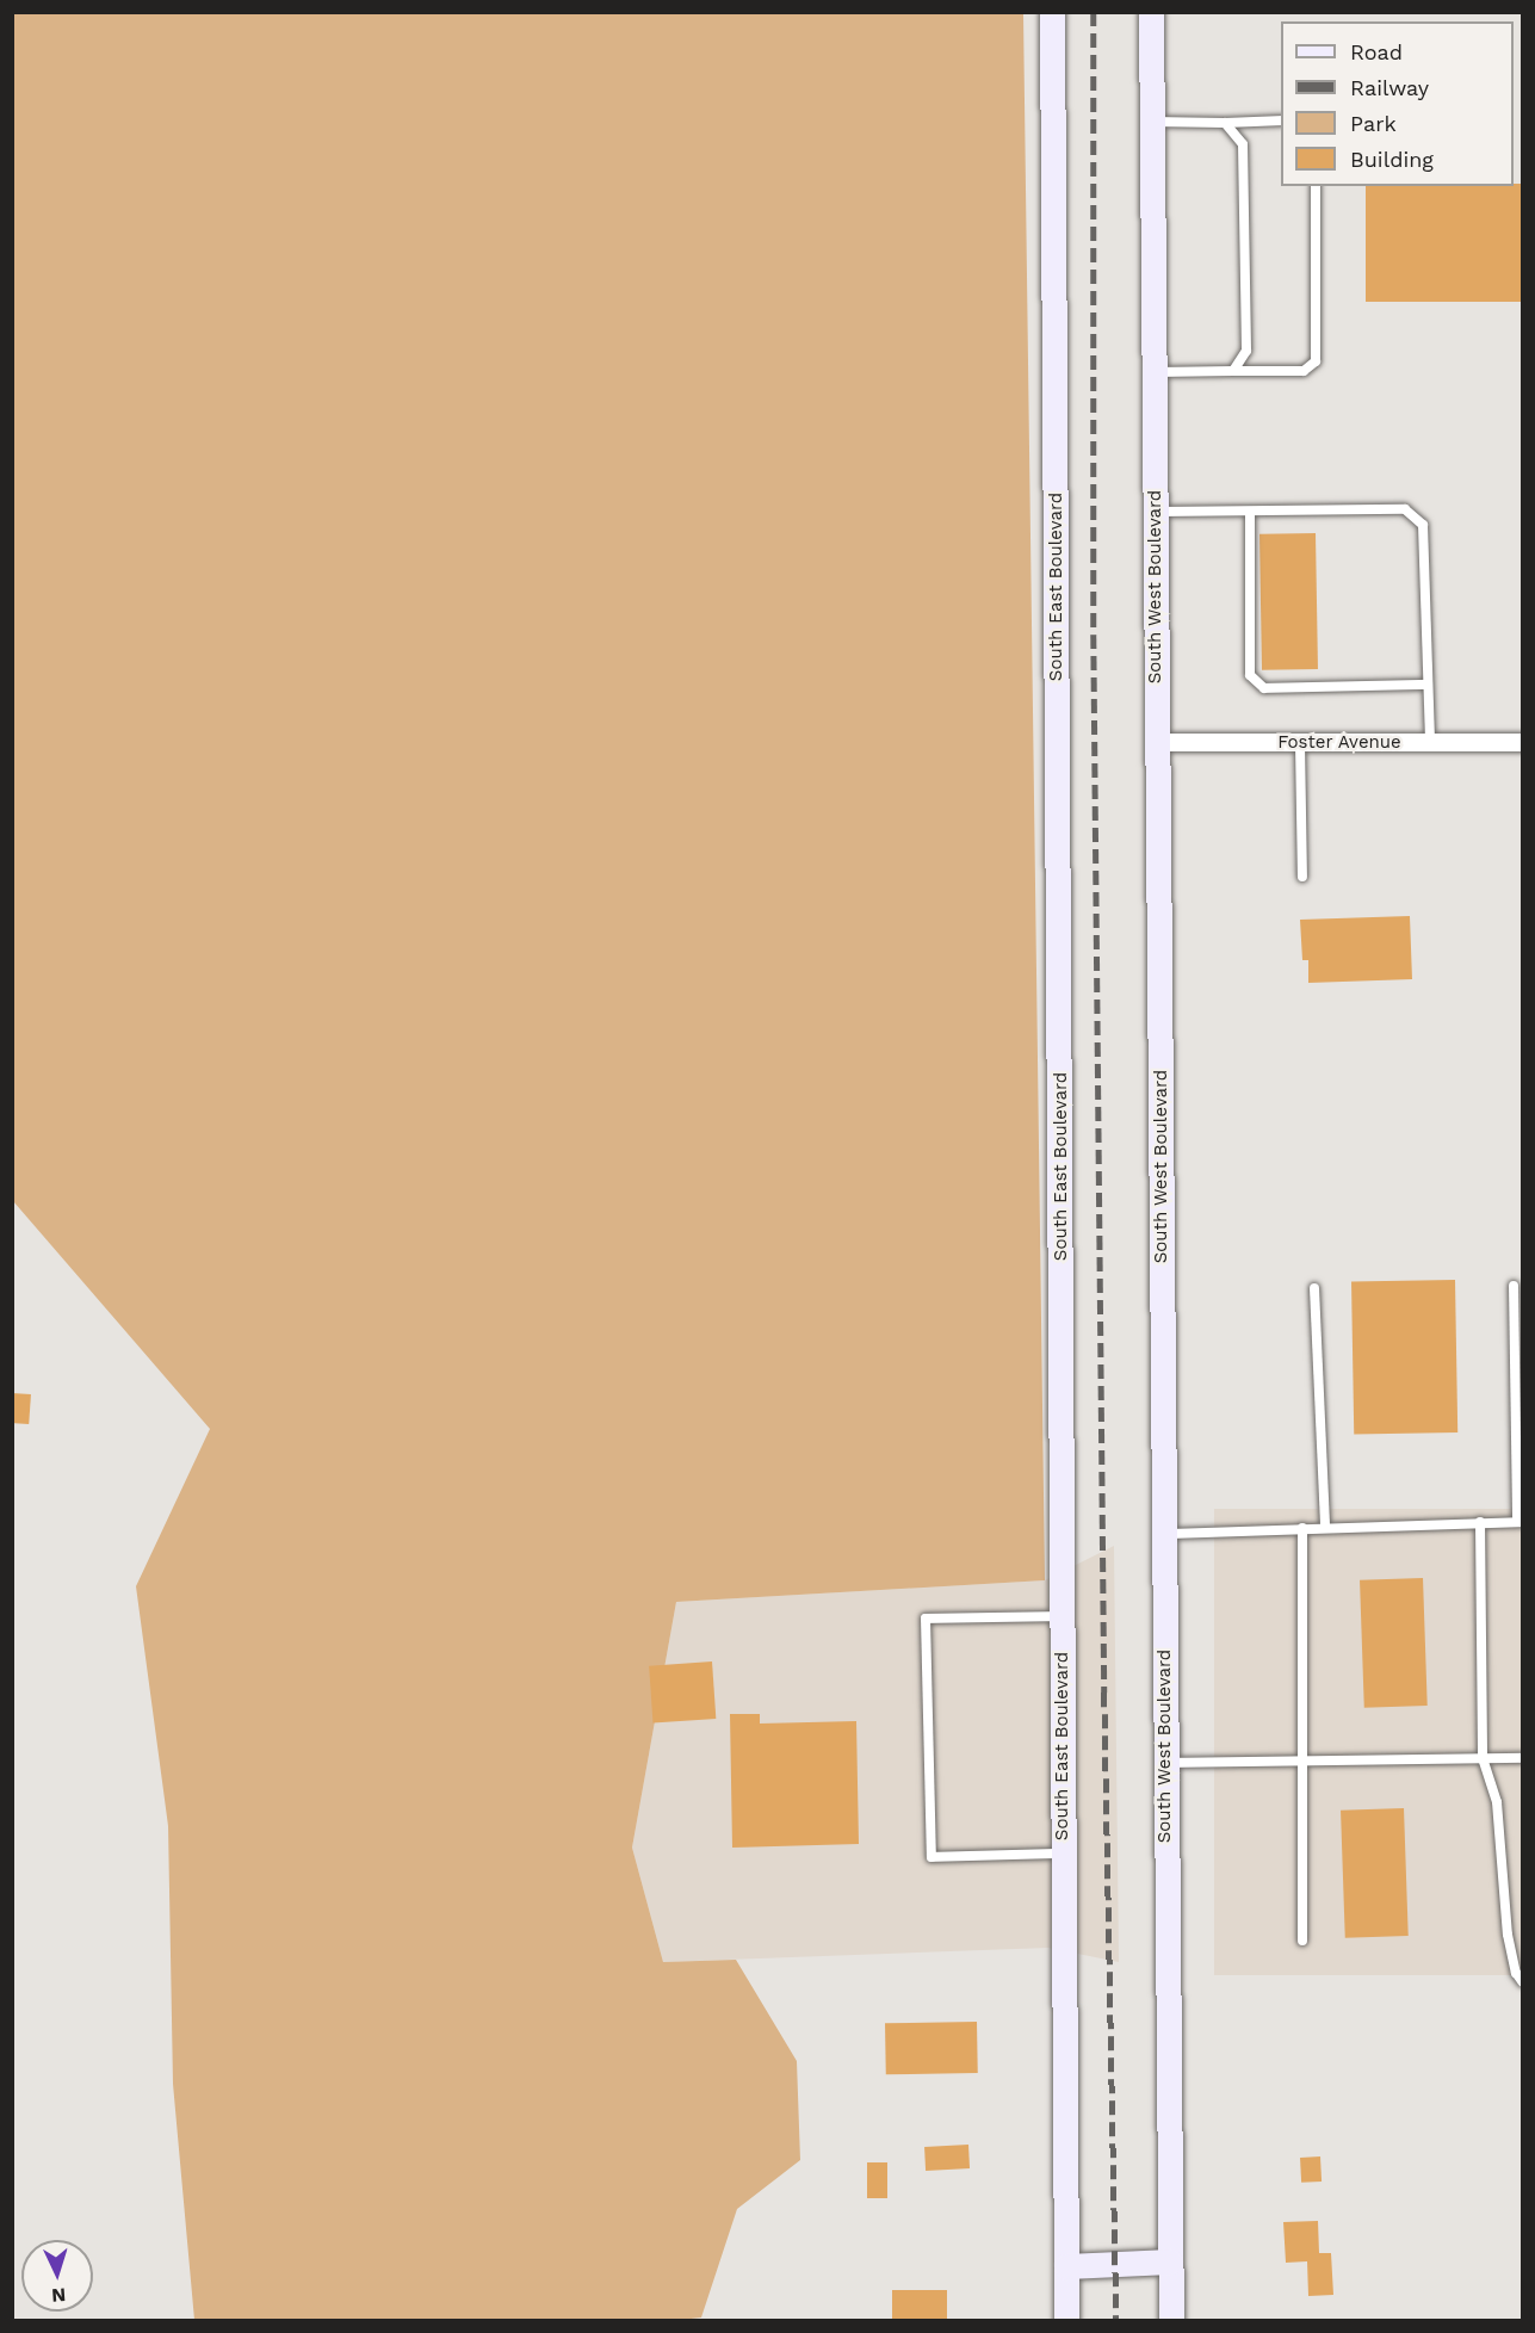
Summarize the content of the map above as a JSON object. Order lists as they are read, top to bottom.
{
  "streets": {
    "main road": ["South East Boulevard", "South West Boulevard"],
    "street": ["Foster Avenue"]
  },
  "crossings": [
    ["South West Boulevard", "Foster Avenue"]
  ],
  "legend": [
    "Road",
    "Railway",
    "Park",
    "Building"
  ],
  "north": "bottom"
}
